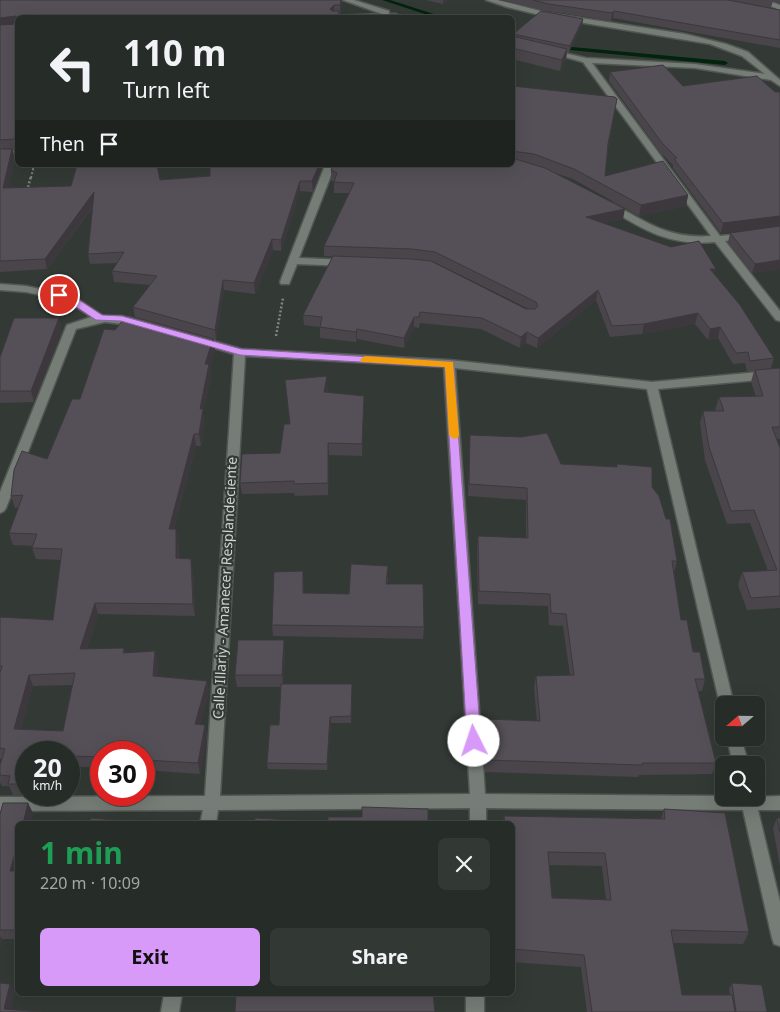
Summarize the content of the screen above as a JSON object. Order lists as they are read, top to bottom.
{
  "streets": {
    "street": ["Calle Illariy - Amanecer Resplandeciente"]
  },
  "north": "left",
  "page": {
    "turn": ["110 m", "Turn left"],
    "then": "Then",
    "speed": "20 km/h",
    "limit": "30",
    "heading": ["1 min", "220 m · 10:09"],
    "buttons": ["Exit", "Share"]
  }
}
